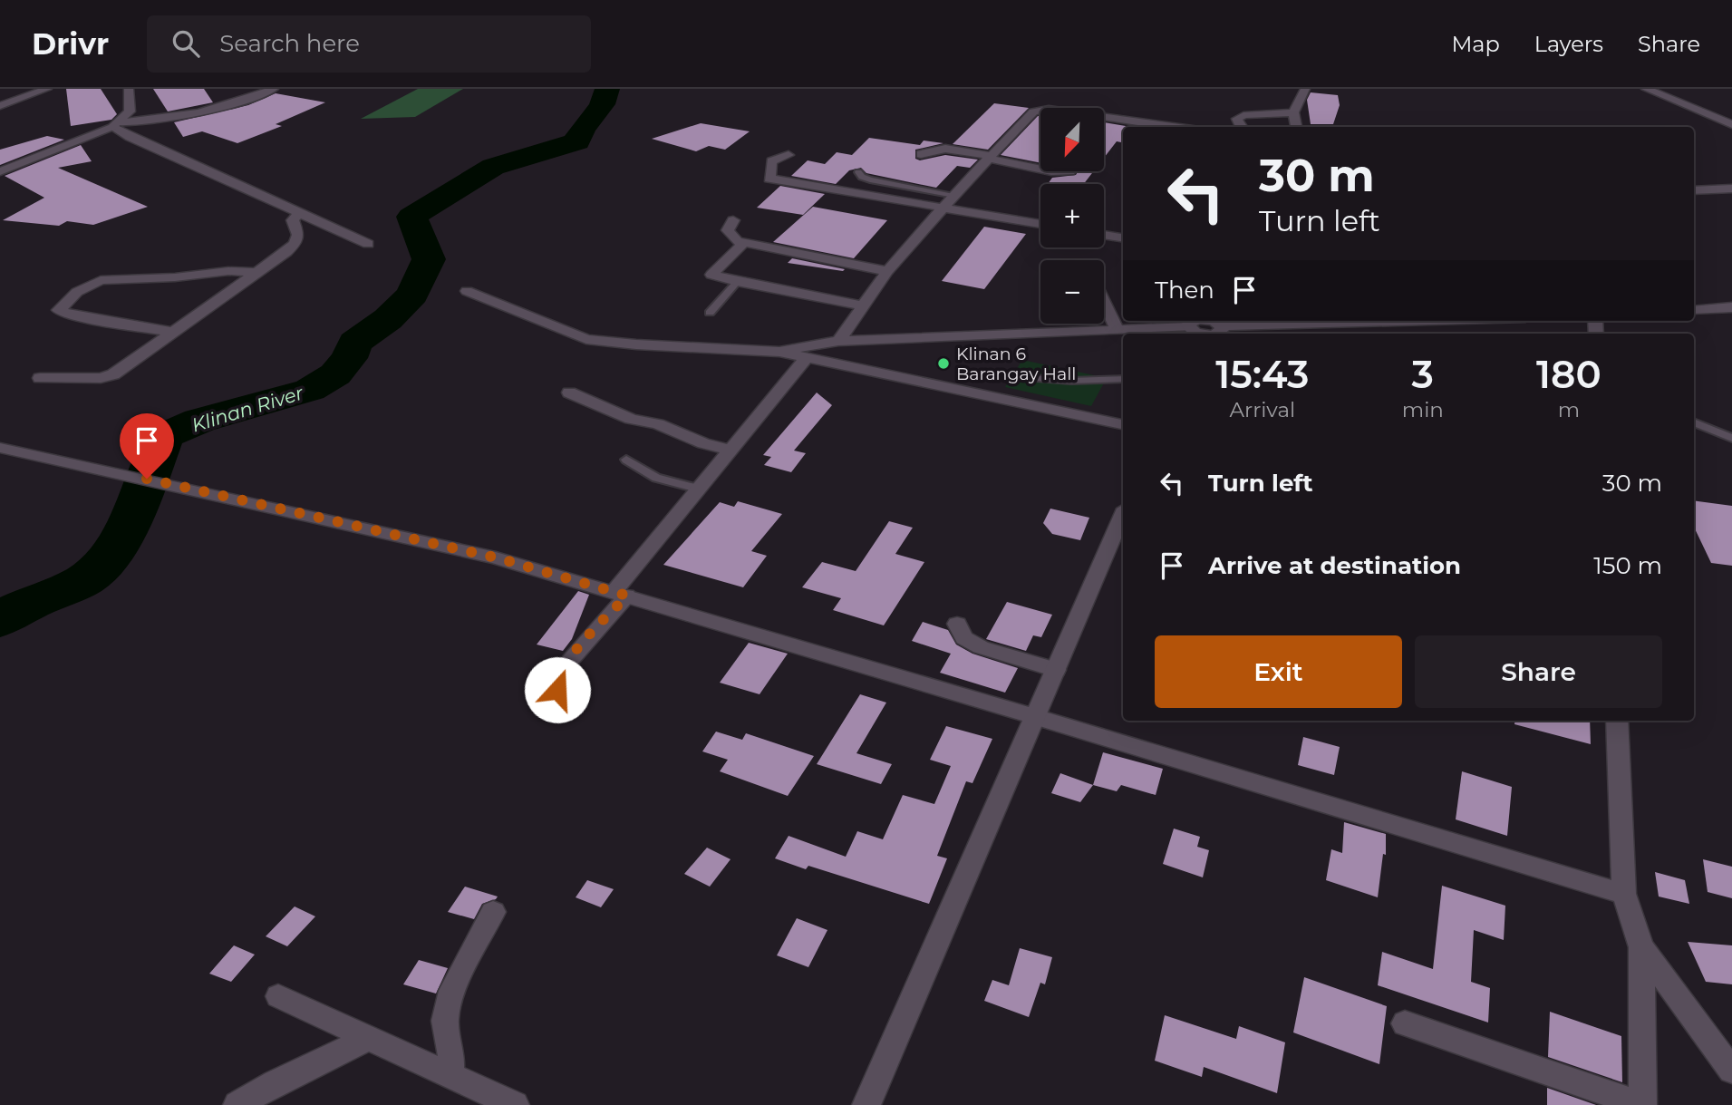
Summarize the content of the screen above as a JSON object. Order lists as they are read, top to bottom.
{
  "water": ["Klinan River"],
  "places": ["Klinan 6 Barangay Hall"],
  "north": "bottom left",
  "page": {
    "header": "Drivr",
    "search": "Search here",
    "nav": ["Map", "Layers", "Share"],
    "map_buttons": ["+", "−"],
    "turn": ["30 m", "Turn left"],
    "then": "Then",
    "eta": [
      "15:43",
      "Arrival",
      "3",
      "min",
      "180",
      "m"
    ],
    "list": [
      {
        "name": "Turn left",
        "value": "30 m"
      },
      {
        "name": "Arrive at destination",
        "value": "150 m"
      }
    ],
    "buttons": ["Exit", "Share"]
  }
}
